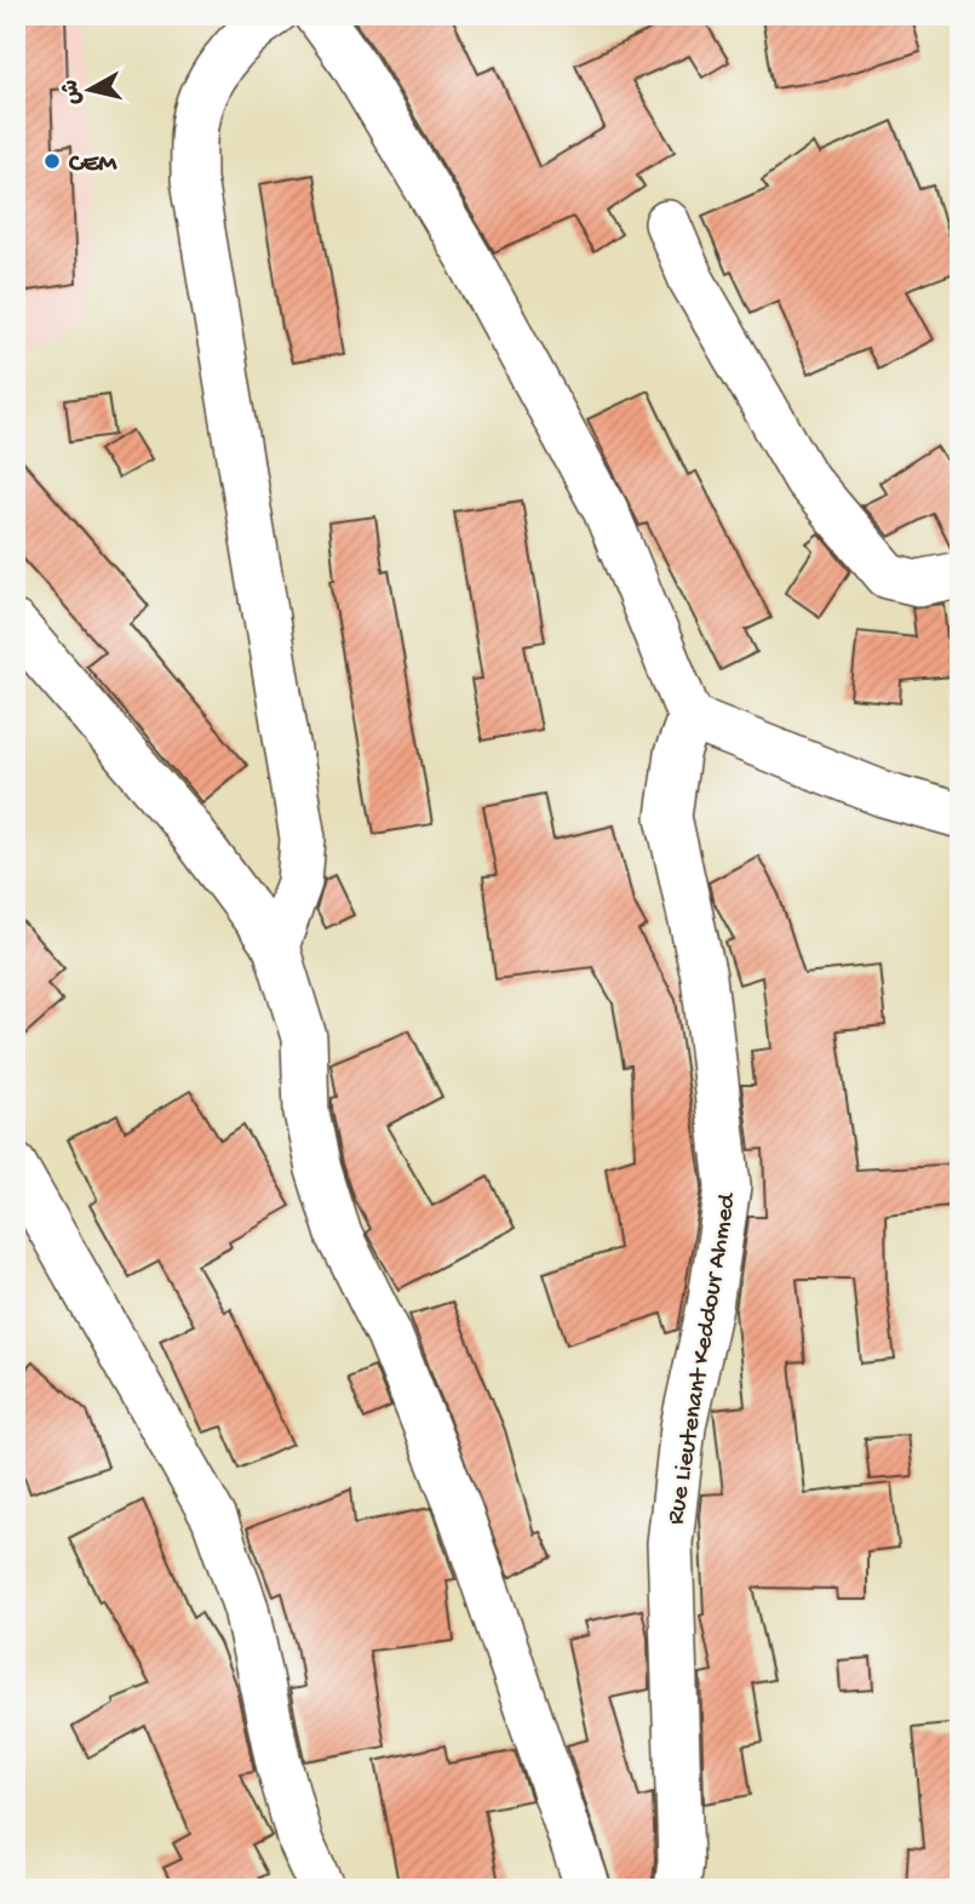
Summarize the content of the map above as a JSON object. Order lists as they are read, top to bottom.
{
  "streets": {
    "street": ["Rue Lieutenant Keddour Ahmed"]
  },
  "places": ["CEM"],
  "north": "left"
}
